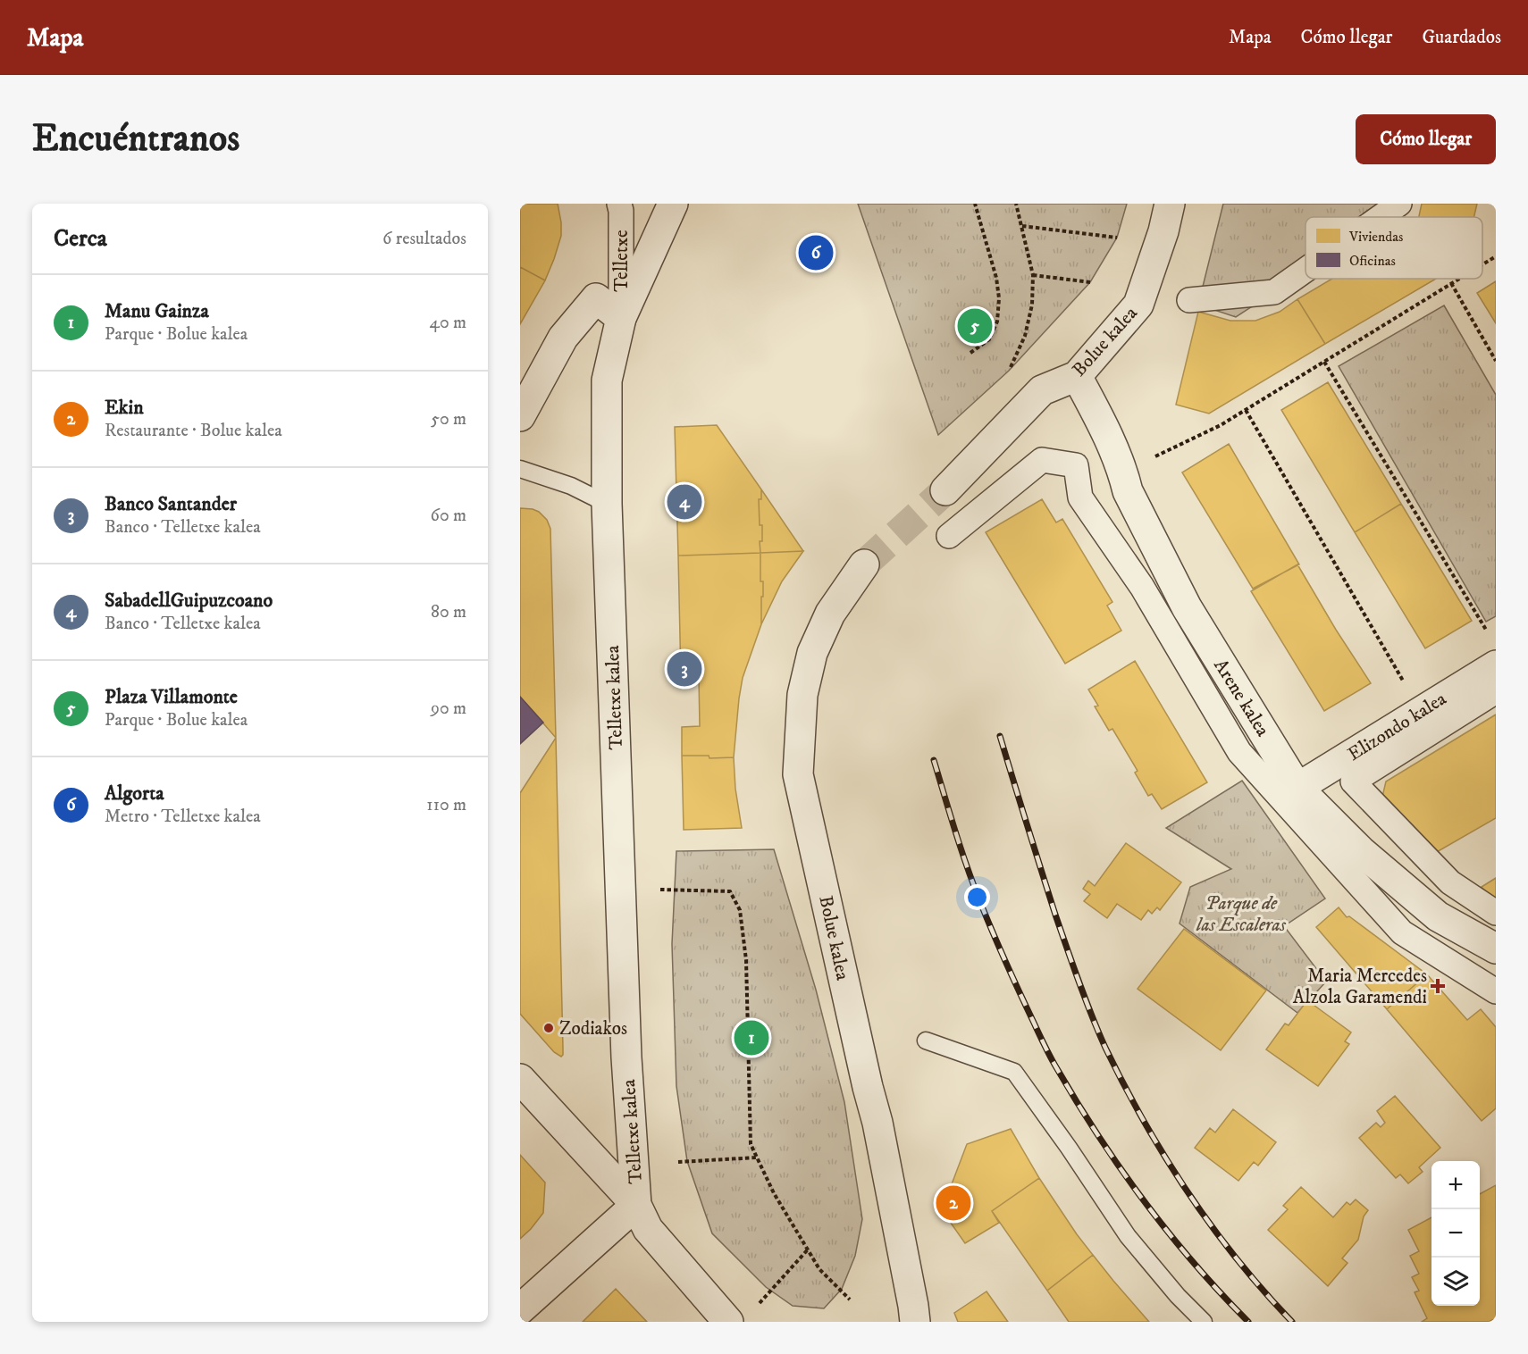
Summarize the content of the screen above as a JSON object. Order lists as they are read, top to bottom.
{
  "streets": {
    "street": [
      "Telletxe",
      "Bolue kalea",
      "Telletxe kalea",
      "Arene kalea",
      "Elizondo kalea"
    ]
  },
  "crossings": [
    ["Telletxe", "Telletxe kalea"],
    ["Bolue kalea", "Arene kalea"],
    ["Arene kalea", "Elizondo kalea"]
  ],
  "parks": ["Parque de las Escaleras"],
  "places": {
    "health": ["Maria Mercedes Alzola Garamendi"],
    "other": ["Zodiakos"]
  },
  "legend": ["Viviendas", "Oficinas"],
  "page": {
    "header": "Mapa",
    "nav": ["Mapa", "Cómo llegar", "Guardados"],
    "buttons": "Cómo llegar",
    "title": "Encuéntranos",
    "heading": ["Cerca", "6 resultados"],
    "pins": [
      "6",
      "5",
      "4",
      "3",
      "1",
      "2"
    ],
    "list": [
      {
        "mark": "1",
        "name": "Manu Gainza",
        "note": "Parque · Bolue kalea",
        "value": "40 m"
      },
      {
        "mark": "2",
        "name": "Ekin",
        "note": "Restaurante · Bolue kalea",
        "value": "50 m"
      },
      {
        "mark": "3",
        "name": "Banco Santander",
        "note": "Banco · Telletxe kalea",
        "value": "60 m"
      },
      {
        "mark": "4",
        "name": "SabadellGuipuzcoano",
        "note": "Banco · Telletxe kalea",
        "value": "80 m"
      },
      {
        "mark": "5",
        "name": "Plaza Villamonte",
        "note": "Parque · Bolue kalea",
        "value": "90 m"
      },
      {
        "mark": "6",
        "name": "Algorta",
        "note": "Metro · Telletxe kalea",
        "value": "110 m"
      }
    ],
    "map_buttons": ["+", "−"]
  }
}
